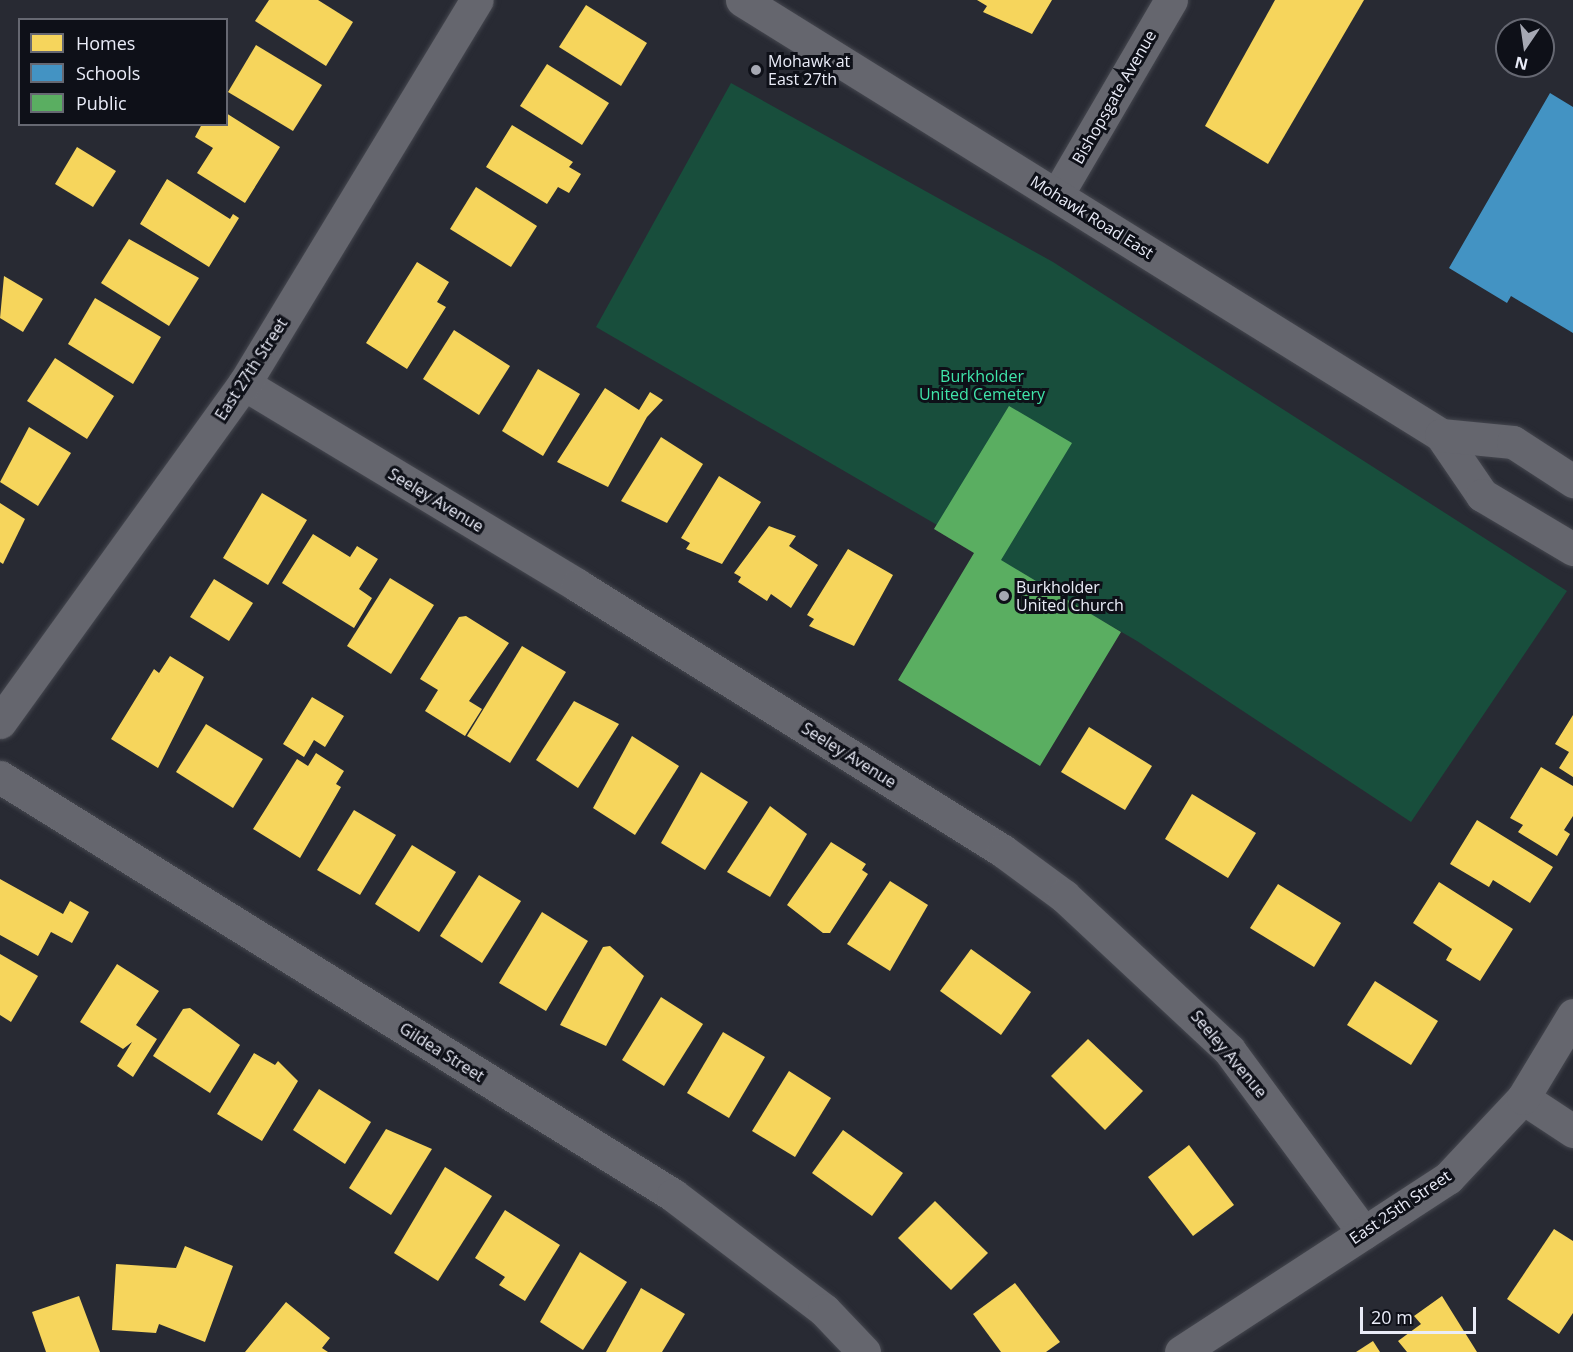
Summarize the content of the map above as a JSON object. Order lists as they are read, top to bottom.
{
  "streets": {
    "street": [
      "Bishopsgate Avenue",
      "Mohawk Road East",
      "East 27th Street",
      "Seeley Avenue",
      "Gildea Street",
      "East 25th Street"
    ]
  },
  "crossings": [
    ["Bishopsgate Avenue", "Mohawk Road East"],
    ["East 27th Street", "Seeley Avenue"],
    ["Seeley Avenue", "East 25th Street"]
  ],
  "parks": ["Burkholder United Cemetery"],
  "places": ["Mohawk at East 27th", "Burkholder United Church"],
  "legend": ["Homes", "Schools", "Public"],
  "scale_bar": "20 m",
  "north": "bottom"
}
